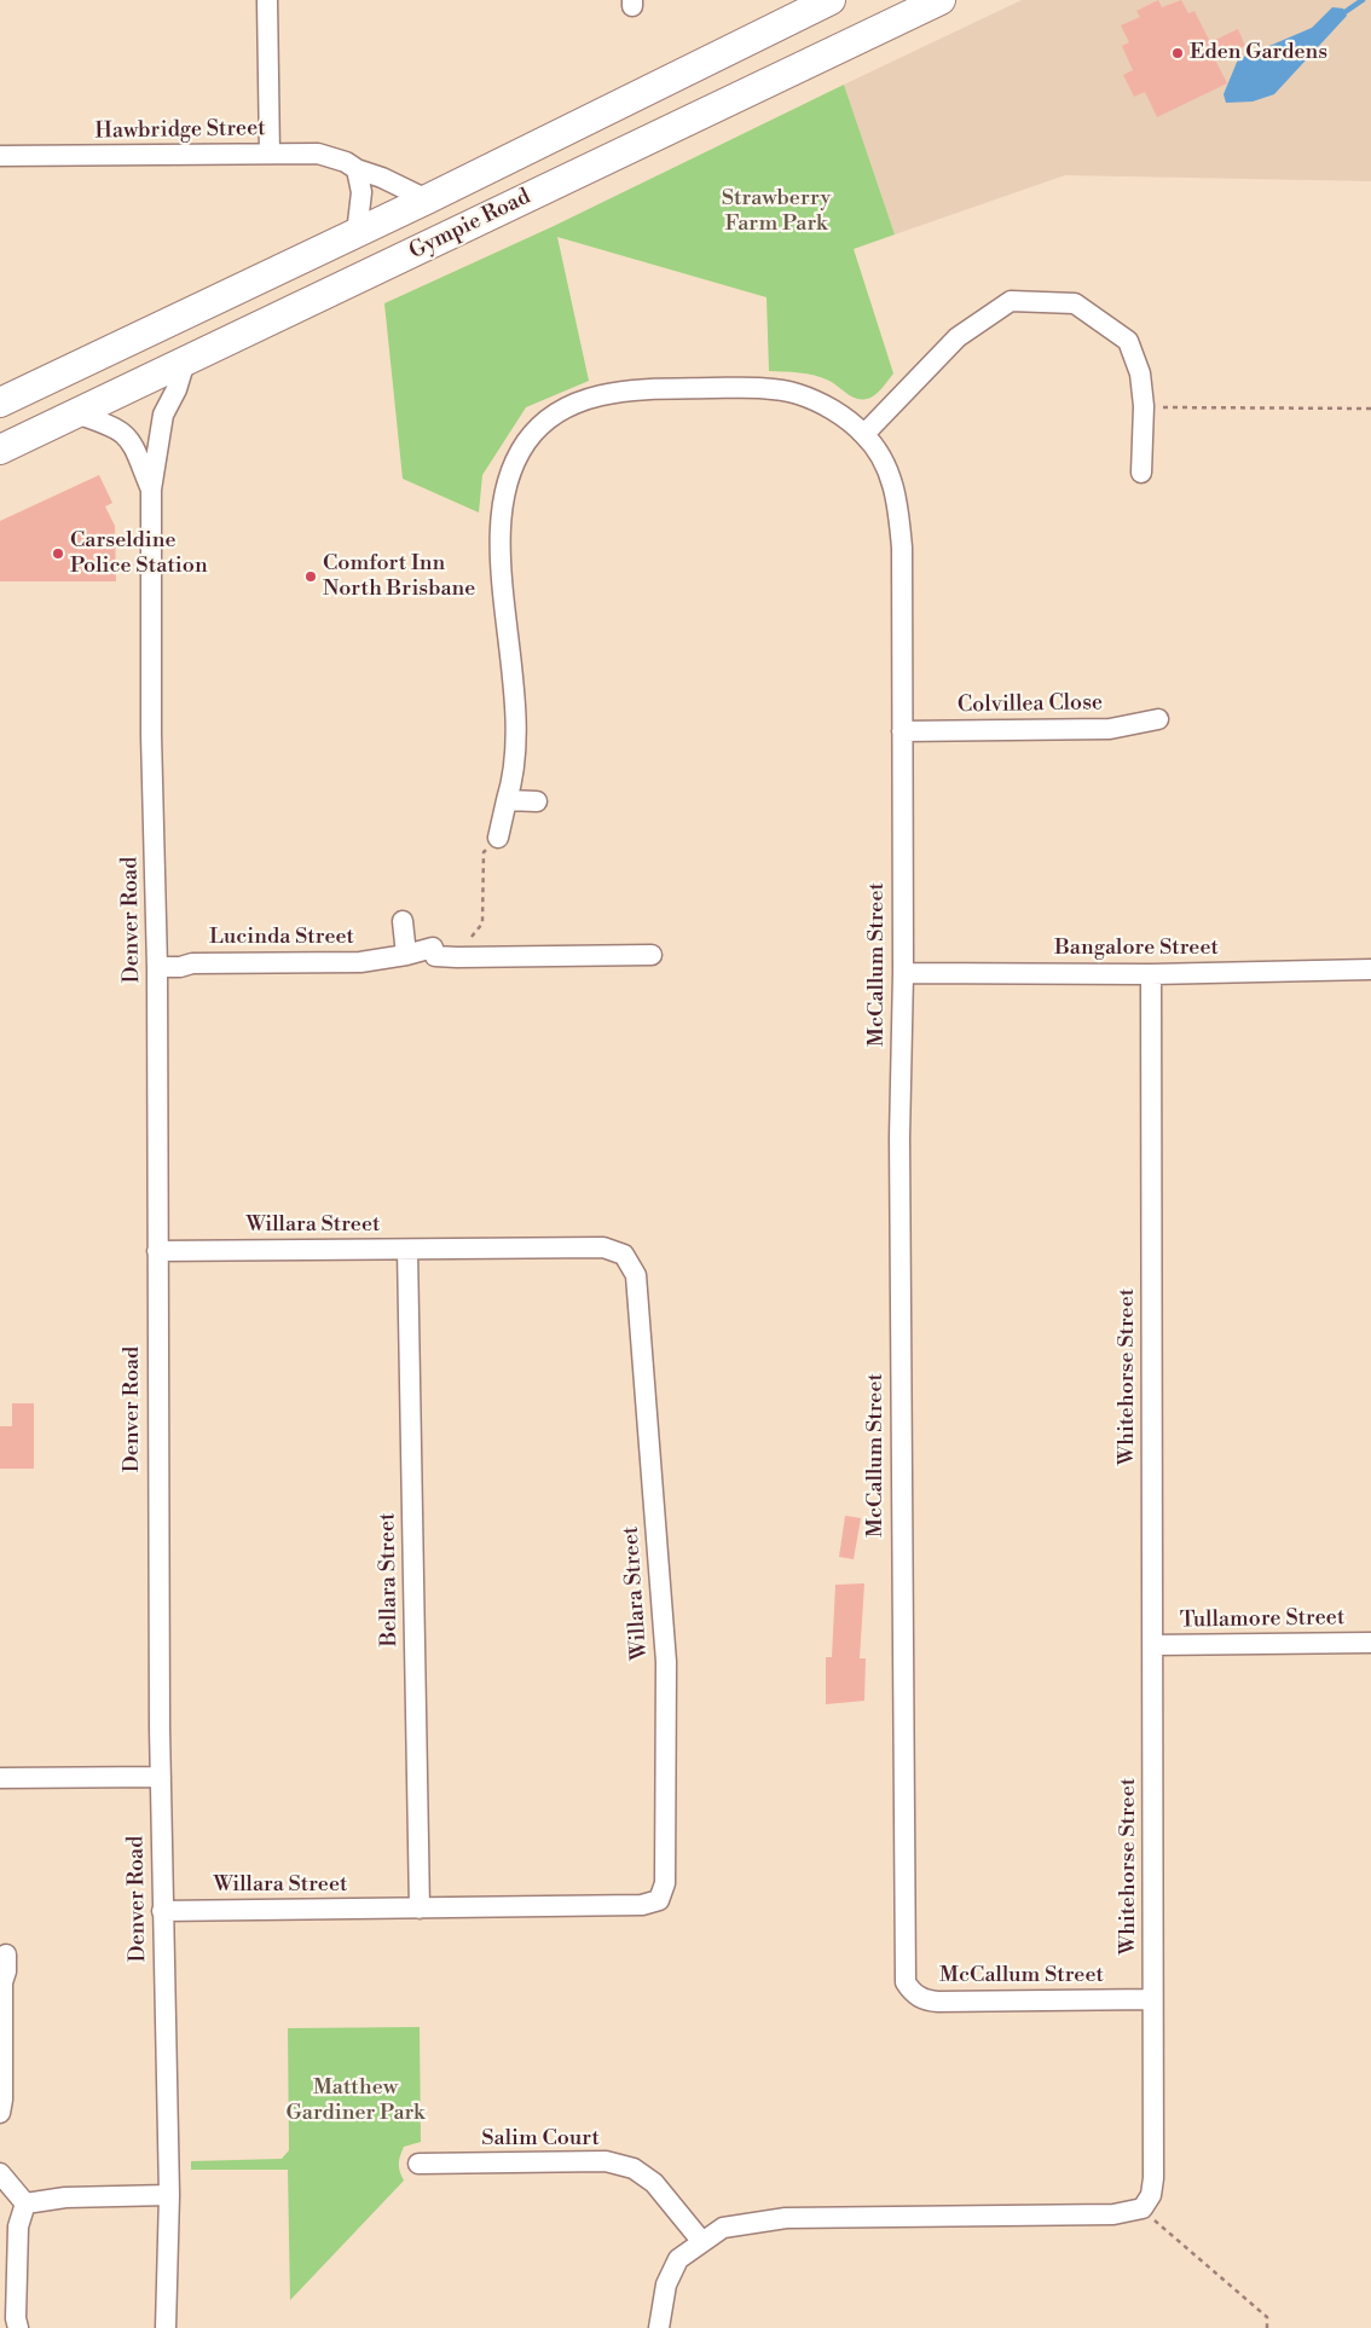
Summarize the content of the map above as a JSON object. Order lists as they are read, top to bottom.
{
  "streets": {
    "highway": ["Gympie Road"],
    "street": [
      "Hawbridge Street",
      "Colvillea Close",
      "Denver Road",
      "Lucinda Street",
      "Bangalore Street",
      "McCallum Street",
      "Willara Street",
      "Whitehorse Street",
      "Bellara Street",
      "Tullamore Street",
      "Salim Court"
    ]
  },
  "crossings": [
    ["Hawbridge Street", "Gympie Road"],
    ["Gympie Road", "Denver Road"],
    ["Colvillea Close", "McCallum Street"],
    ["Denver Road", "Lucinda Street"],
    ["Denver Road", "Willara Street"],
    ["Bangalore Street", "McCallum Street"],
    ["Bangalore Street", "Whitehorse Street"],
    ["McCallum Street", "Whitehorse Street"],
    ["Willara Street", "Bellara Street"],
    ["Whitehorse Street", "Tullamore Street"]
  ],
  "parks": ["Strawberry Farm Park", "Matthew Gardiner Park"],
  "places": ["Eden Gardens", "Carseldine Police Station", "Comfort Inn North Brisbane"]
}
